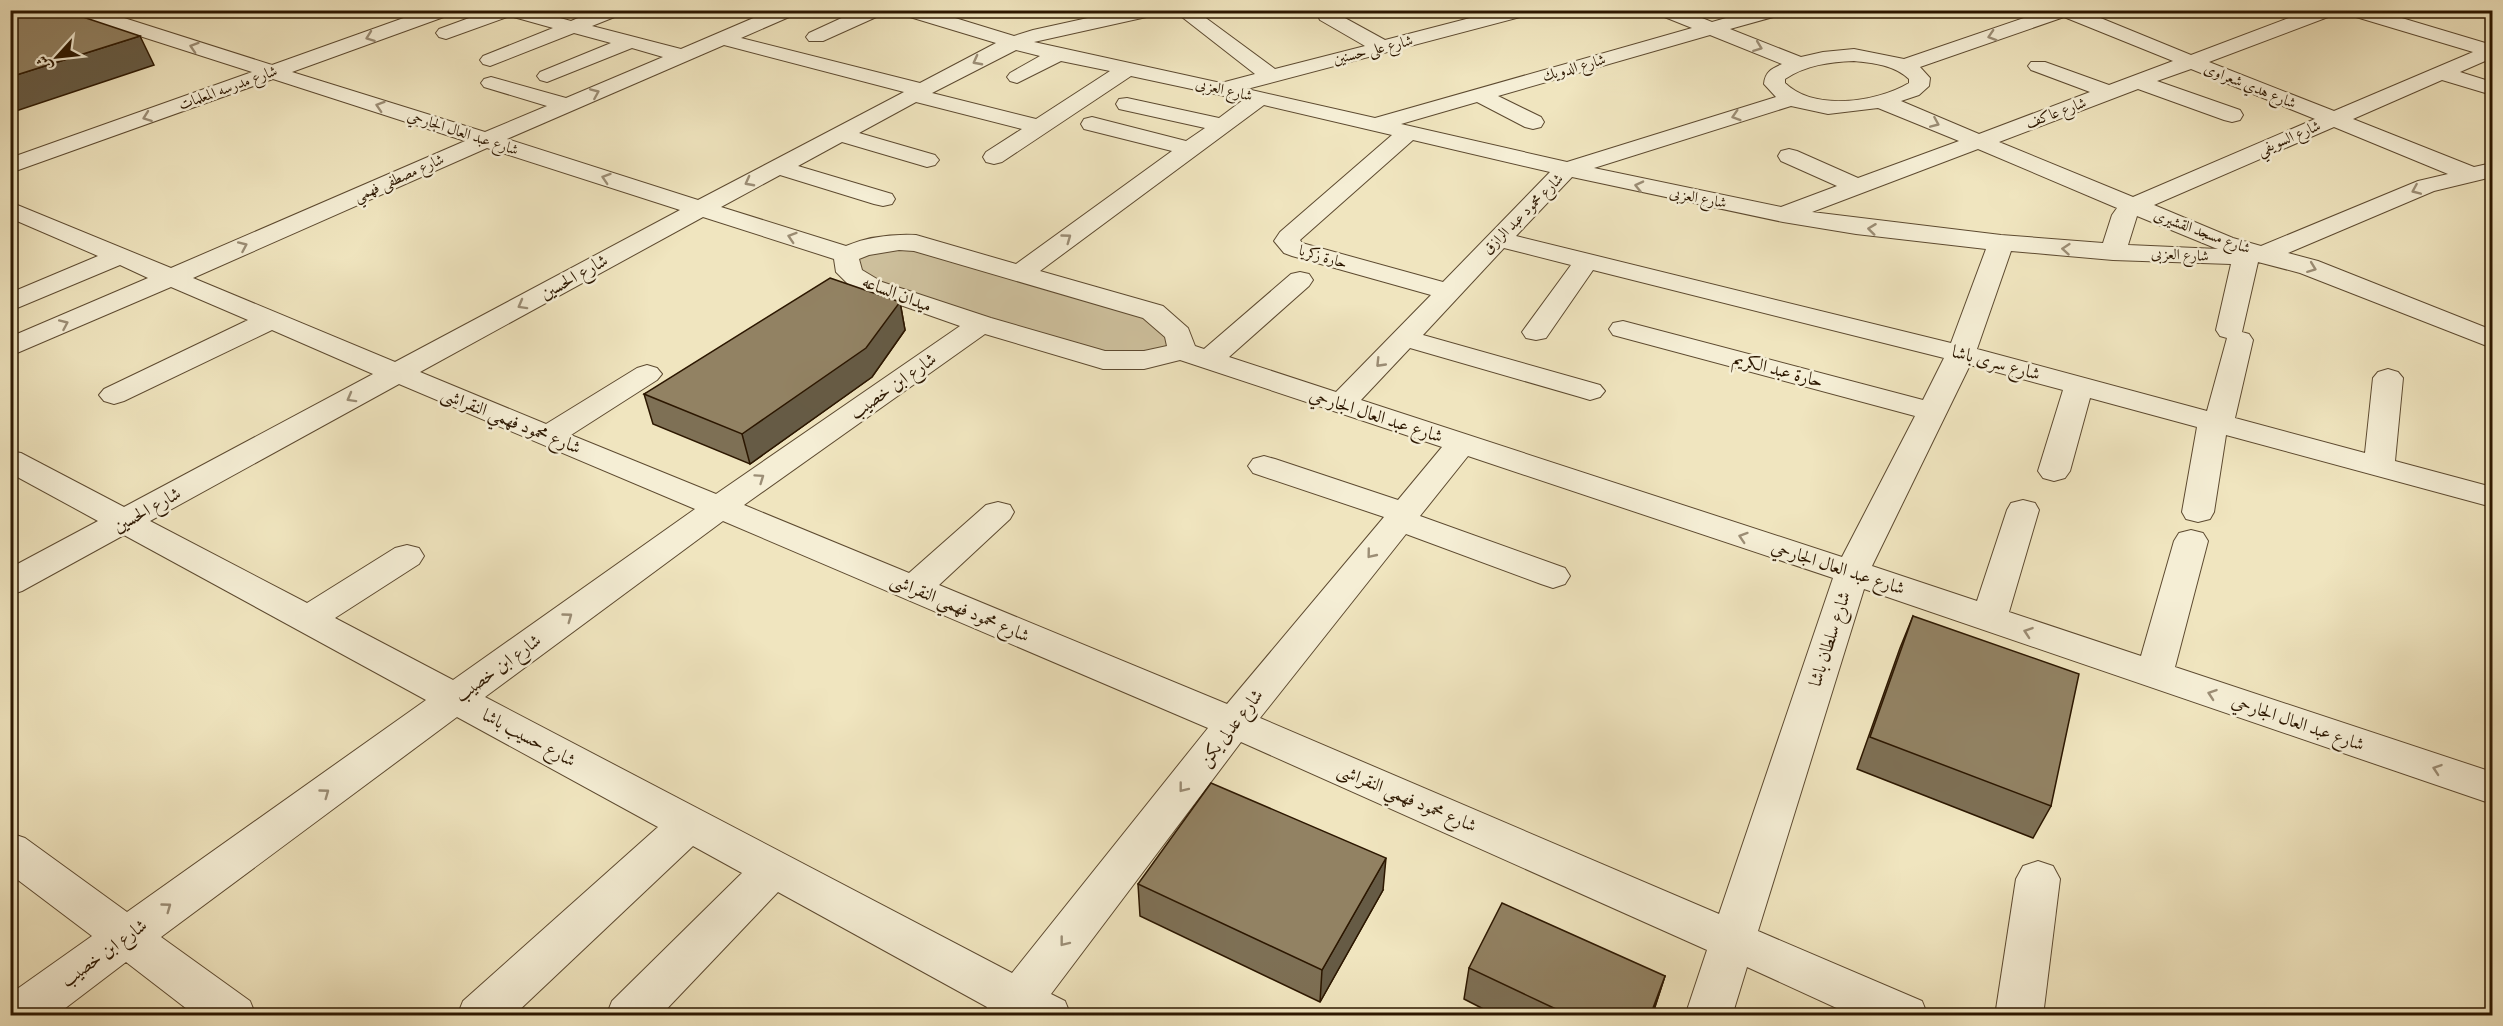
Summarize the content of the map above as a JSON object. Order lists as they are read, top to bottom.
{
  "streets": {
    "street": [
      "شارع على حسنين",
      "شارع الدويك",
      "شارع هدي شعراوى",
      "شارع مدرسه المعلمات",
      "شارع العزبى",
      "شارع عاكف",
      "شارع عبد العال الجارحي",
      "شارع السويفي",
      "شارع مصطفى فهمي",
      "شارع محمود عبد الرازق",
      "شارع مسجد القشيرى",
      "حارة زكريا",
      "شارع الحسين",
      "ميدان الساعه",
      "شارع سرى باشا",
      "حارة عبد الكريم",
      "شارع ابن خصيب",
      "شارع محمود فهمي النقراشى",
      "شارع سلطان باشا",
      "شارع عدلى يكن",
      "شارع حسيب باشا"
    ]
  },
  "crossings": [
    ["شارع على حسنين", "شارع العزبى"],
    ["شارع الدويك", "شارع العزبى"],
    ["شارع هدي شعراوى", "شارع العزبى"],
    ["شارع هدي شعراوى", "شارع عاكف"],
    ["شارع هدي شعراوى", "شارع السويفي"],
    ["شارع مدرسه المعلمات", "شارع عبد العال الجارحي"],
    ["شارع العزبى", "شارع عاكف"],
    ["شارع العزبى", "شارع محمود عبد الرازق"],
    ["شارع العزبى", "شارع مسجد القشيرى"],
    ["شارع العزبى", "حارة زكريا"],
    ["شارع العزبى", "شارع الحسين"],
    ["شارع العزبى", "شارع سلطان باشا"],
    ["شارع عاكف", "شارع مسجد القشيرى"],
    ["شارع عبد العال الجارحي", "شارع مصطفى فهمي"],
    ["شارع عبد العال الجارحي", "شارع محمود عبد الرازق"],
    ["شارع عبد العال الجارحي", "شارع الحسين"],
    ["شارع عبد العال الجارحي", "ميدان الساعه"],
    ["شارع عبد العال الجارحي", "شارع سلطان باشا"],
    ["شارع عبد العال الجارحي", "شارع عدلى يكن"],
    ["شارع السويفي", "شارع مسجد القشيرى"],
    ["شارع مصطفى فهمي", "شارع محمود فهمي النقراشى"],
    ["شارع محمود عبد الرازق", "حارة زكريا"],
    ["شارع محمود عبد الرازق", "شارع سرى باشا"],
    ["شارع الحسين", "شارع محمود فهمي النقراشى"],
    ["شارع الحسين", "شارع حسيب باشا"],
    ["ميدان الساعه", "شارع ابن خصيب"],
    ["شارع سرى باشا", "شارع سلطان باشا"],
    ["حارة عبد الكريم", "شارع سلطان باشا"],
    ["شارع ابن خصيب", "شارع محمود فهمي النقراشى"],
    ["شارع ابن خصيب", "شارع حسيب باشا"],
    ["شارع محمود فهمي النقراشى", "شارع سلطان باشا"],
    ["شارع محمود فهمي النقراشى", "شارع عدلى يكن"],
    ["شارع عدلى يكن", "شارع حسيب باشا"]
  ],
  "one_way": ["شارع عدلى يكن"],
  "north": "bottom left"
}
